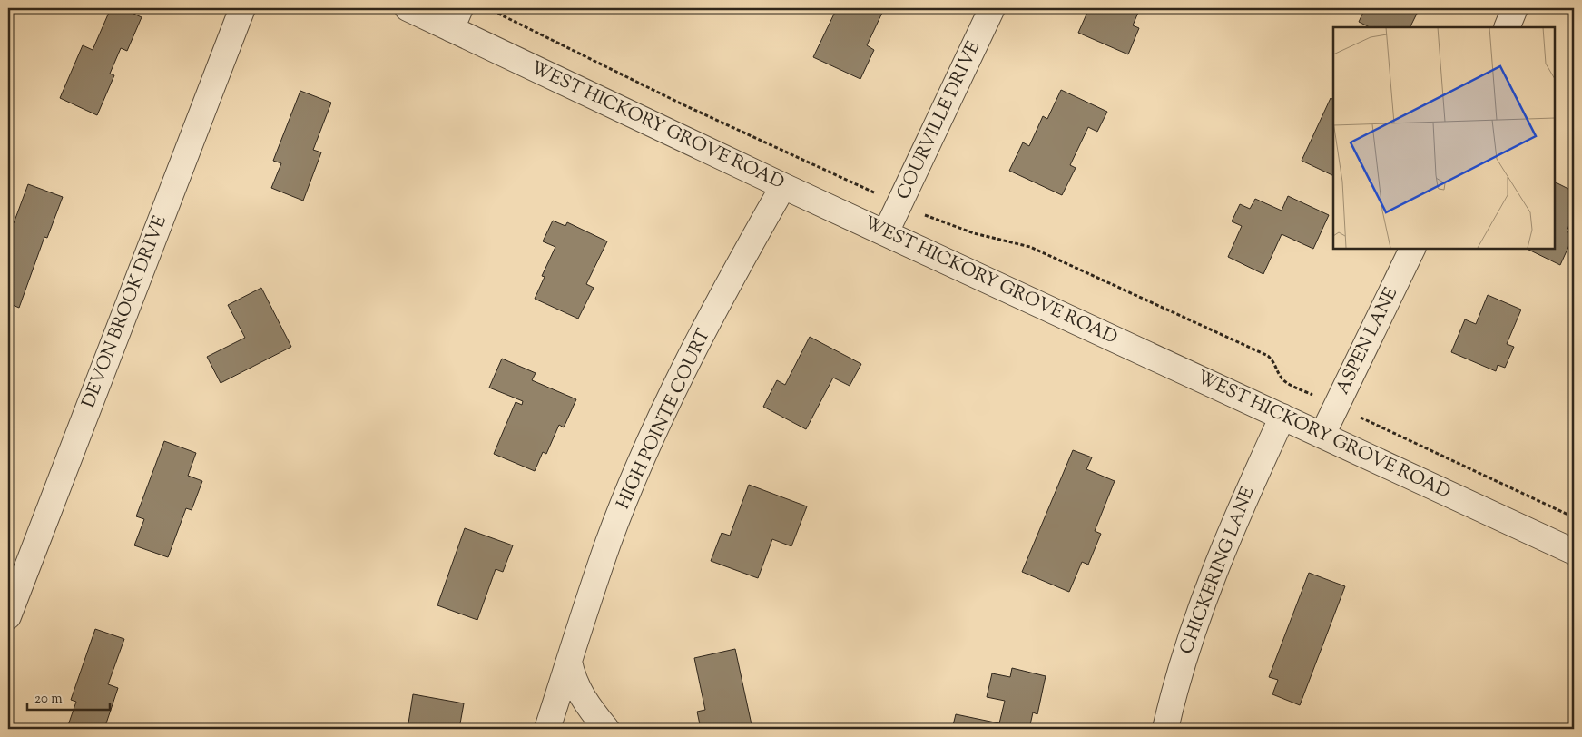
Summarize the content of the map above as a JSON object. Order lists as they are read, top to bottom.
{
  "streets": {
    "street": [
      "COURVILLE DRIVE",
      "WEST HICKORY GROVE ROAD",
      "DEVON BROOK DRIVE",
      "ASPEN LANE",
      "HIGH POINTE COURT",
      "CHICKERING LANE"
    ]
  },
  "crossings": [
    ["COURVILLE DRIVE", "WEST HICKORY GROVE ROAD"],
    ["WEST HICKORY GROVE ROAD", "ASPEN LANE"],
    ["WEST HICKORY GROVE ROAD", "HIGH POINTE COURT"],
    ["WEST HICKORY GROVE ROAD", "CHICKERING LANE"]
  ],
  "scale_bar": "20 m"
}
